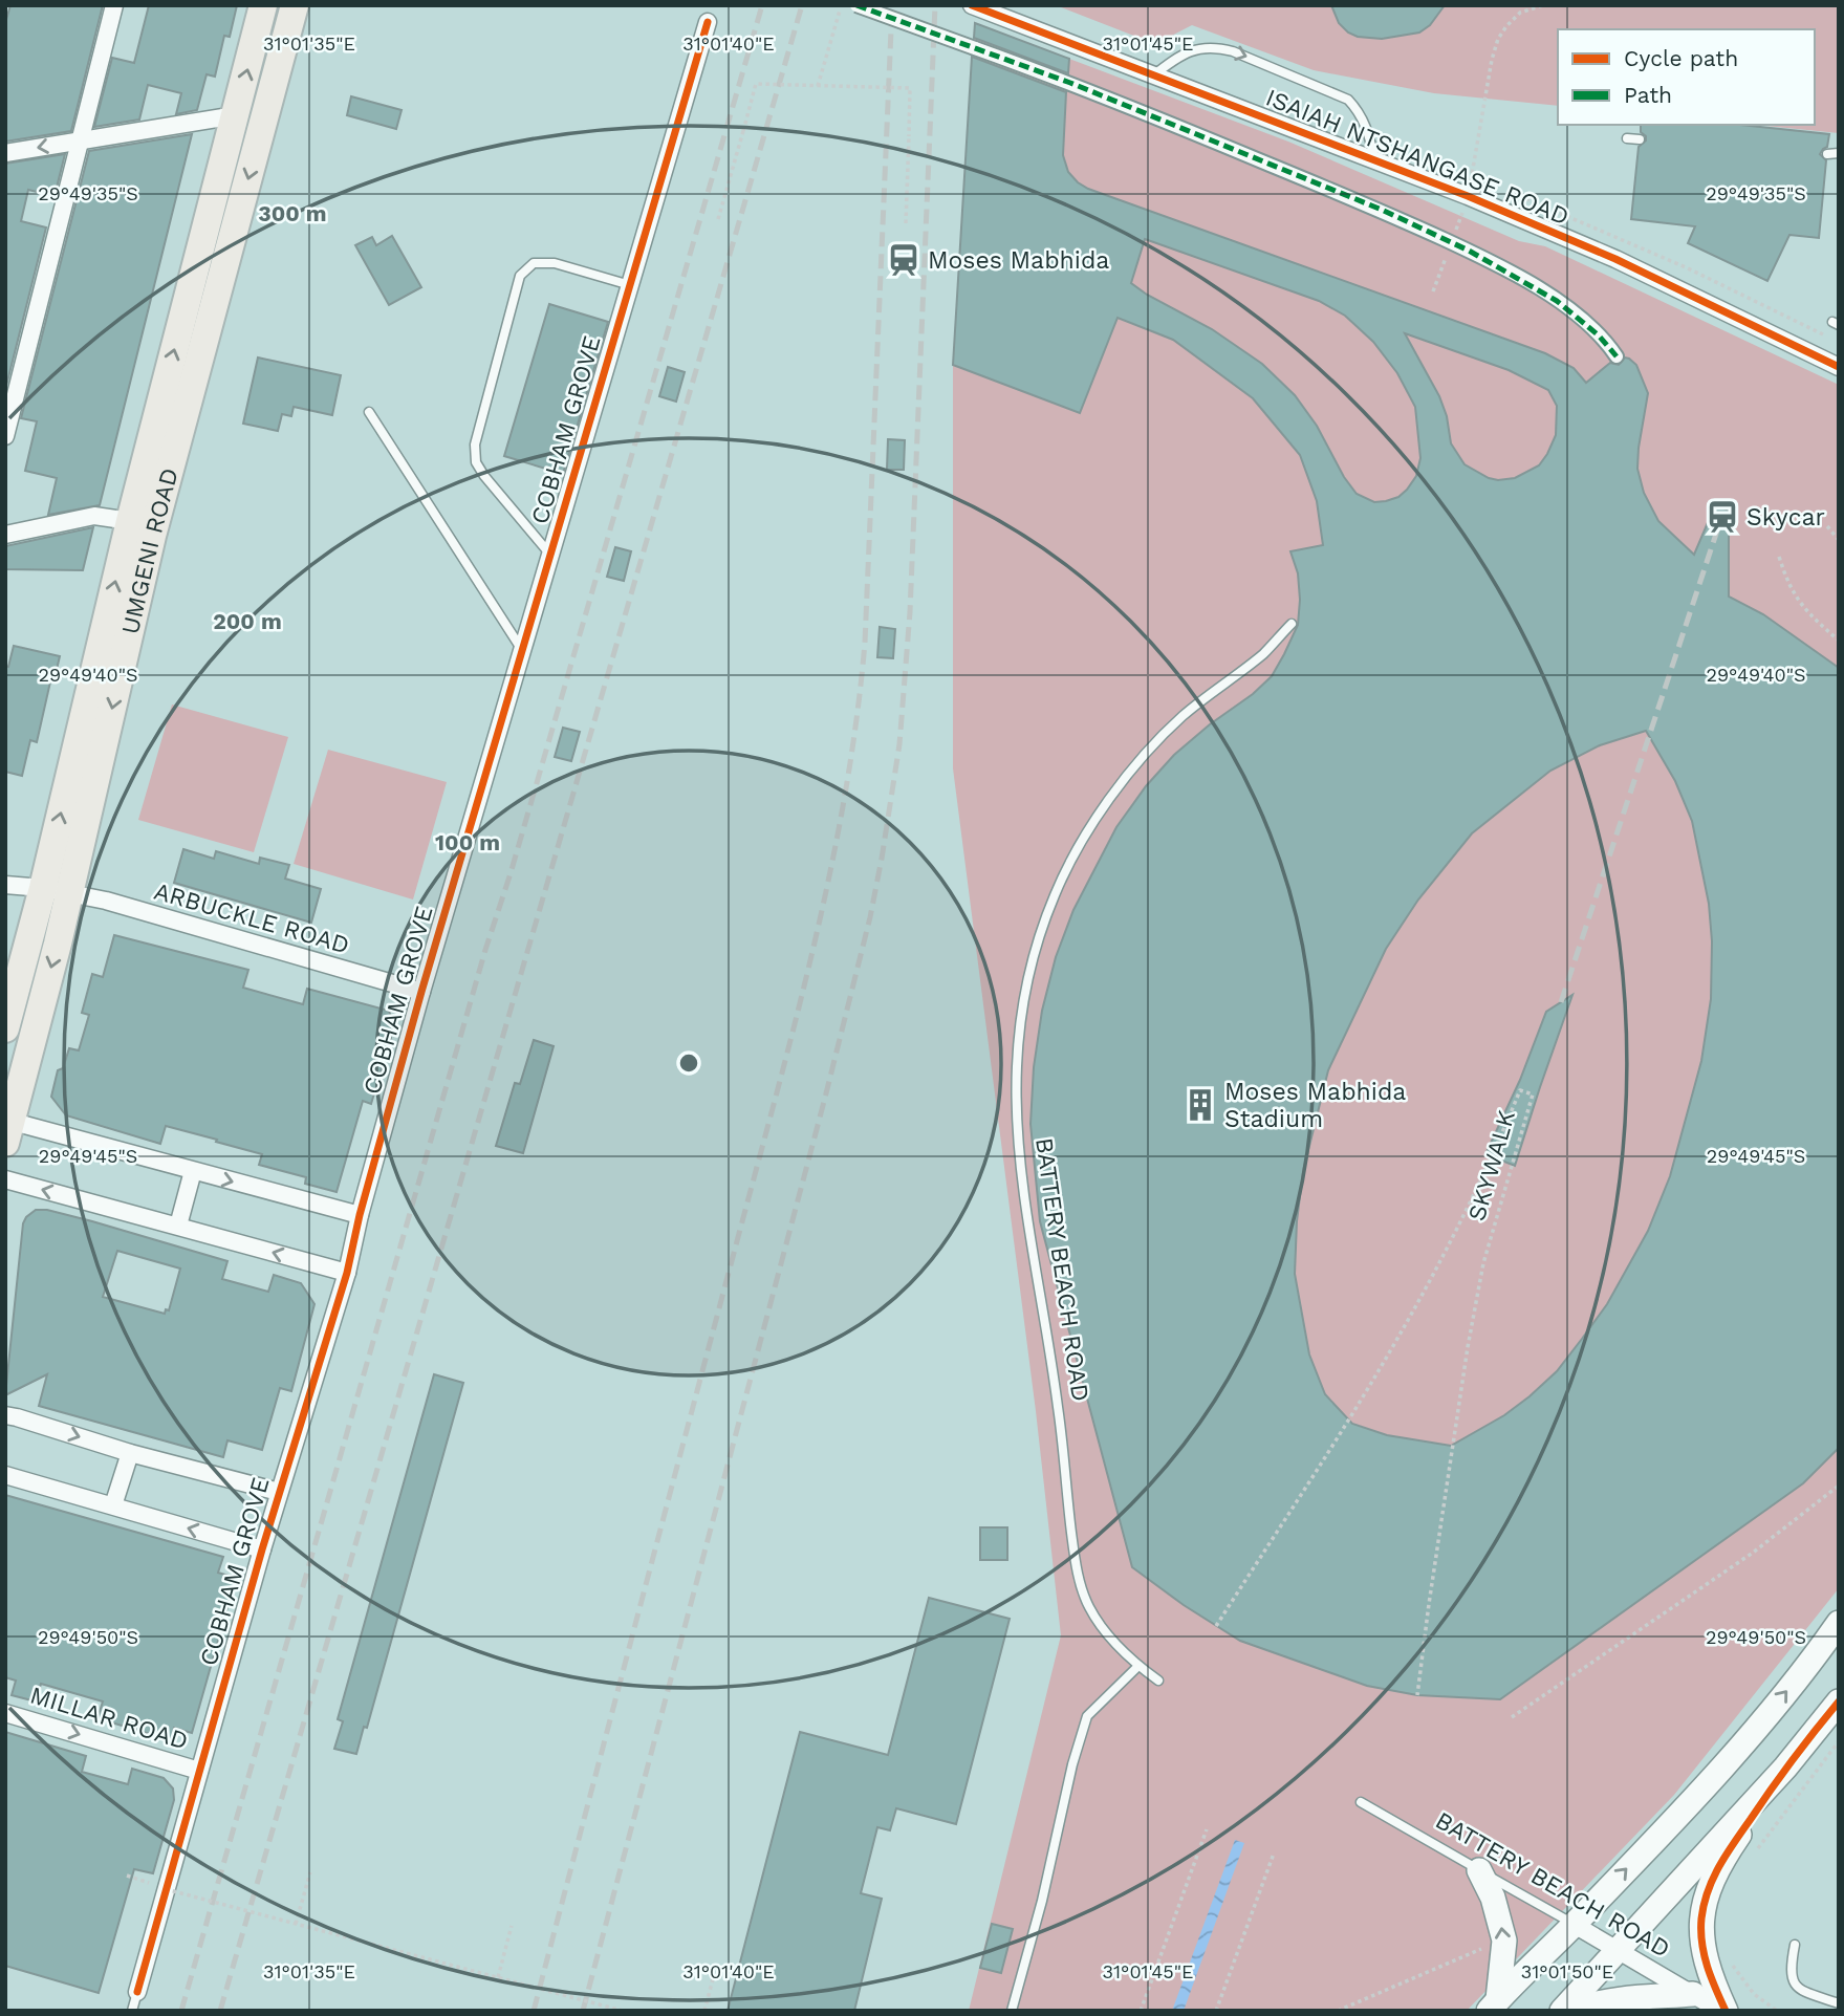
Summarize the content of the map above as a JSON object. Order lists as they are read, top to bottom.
{
  "streets": {
    "main road": ["UMGENI ROAD"],
    "street": [
      "ISAIAH NTSHANGASE ROAD",
      "COBHAM GROVE",
      "ARBUCKLE ROAD",
      "BATTERY BEACH ROAD",
      "MILLAR ROAD"
    ],
    "path": ["SKYWALK"]
  },
  "crossings": [
    ["COBHAM GROVE", "ARBUCKLE ROAD"],
    ["COBHAM GROVE", "MILLAR ROAD"],
    ["UMGENI ROAD", "ARBUCKLE ROAD"]
  ],
  "one_way": ["MILLAR ROAD"],
  "places": {
    "station": ["Moses Mabhida", "Skycar"],
    "building": ["Moses Mabhida Stadium"]
  },
  "legend": ["Cycle path", "Path"],
  "coordinates": [
    "31°01'35\"E",
    "31°01'40\"E",
    "31°01'45\"E",
    "29°49'35\"S",
    "29°49'40\"S",
    "29°49'45\"S",
    "29°49'50\"S",
    "31°01'50\"E"
  ],
  "rings": ["300 m", "200 m", "100 m"]
}
